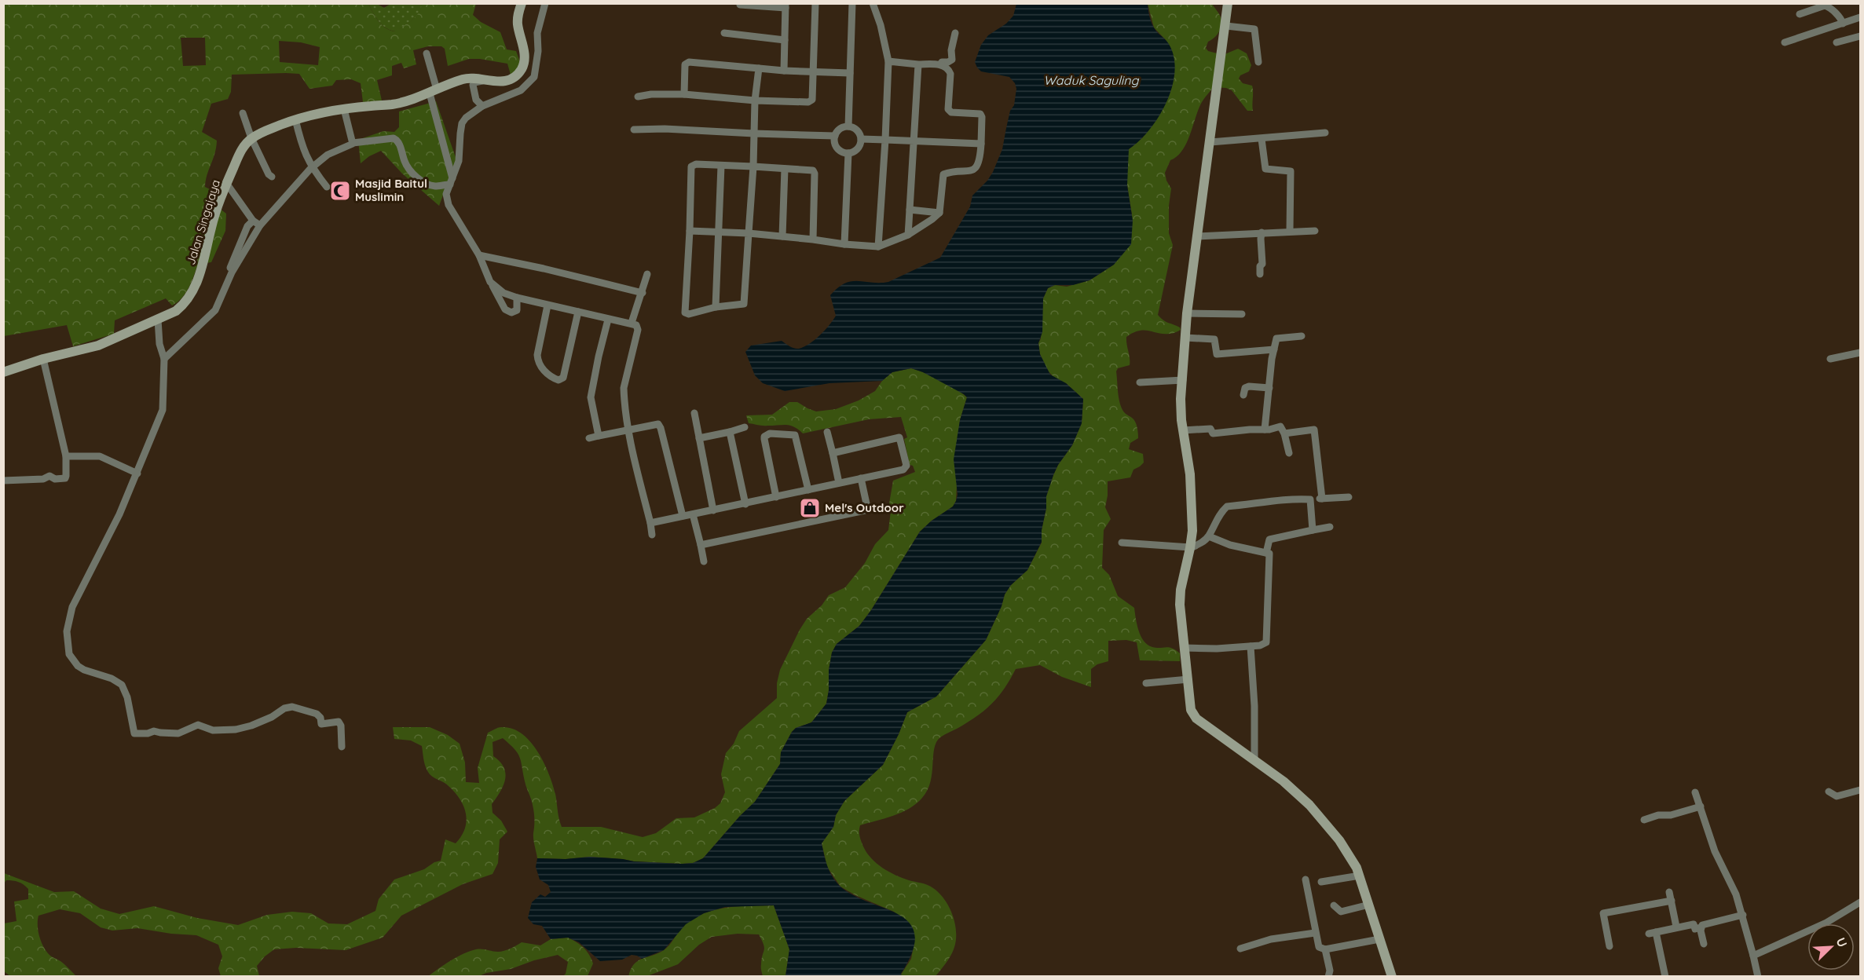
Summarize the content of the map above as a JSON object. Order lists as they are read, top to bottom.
{
  "streets": {
    "street": ["Jalan Singajaya"]
  },
  "water": ["Waduk Saguling"],
  "places": {
    "mosque": ["Masjid Baitul Muslimin"],
    "shop": ["Mel's Outdoor"]
  },
  "north": "top right"
}
